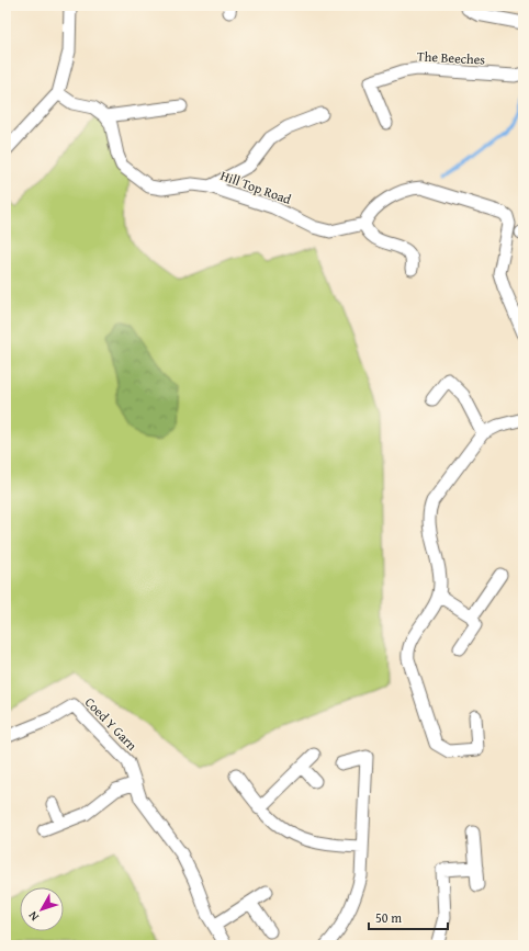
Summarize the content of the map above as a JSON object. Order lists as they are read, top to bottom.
{
  "streets": {
    "street": ["The Beeches", "Hill Top Road", "Coed Y Garn"]
  },
  "scale_bar": "50 m",
  "north": "bottom left"
}
